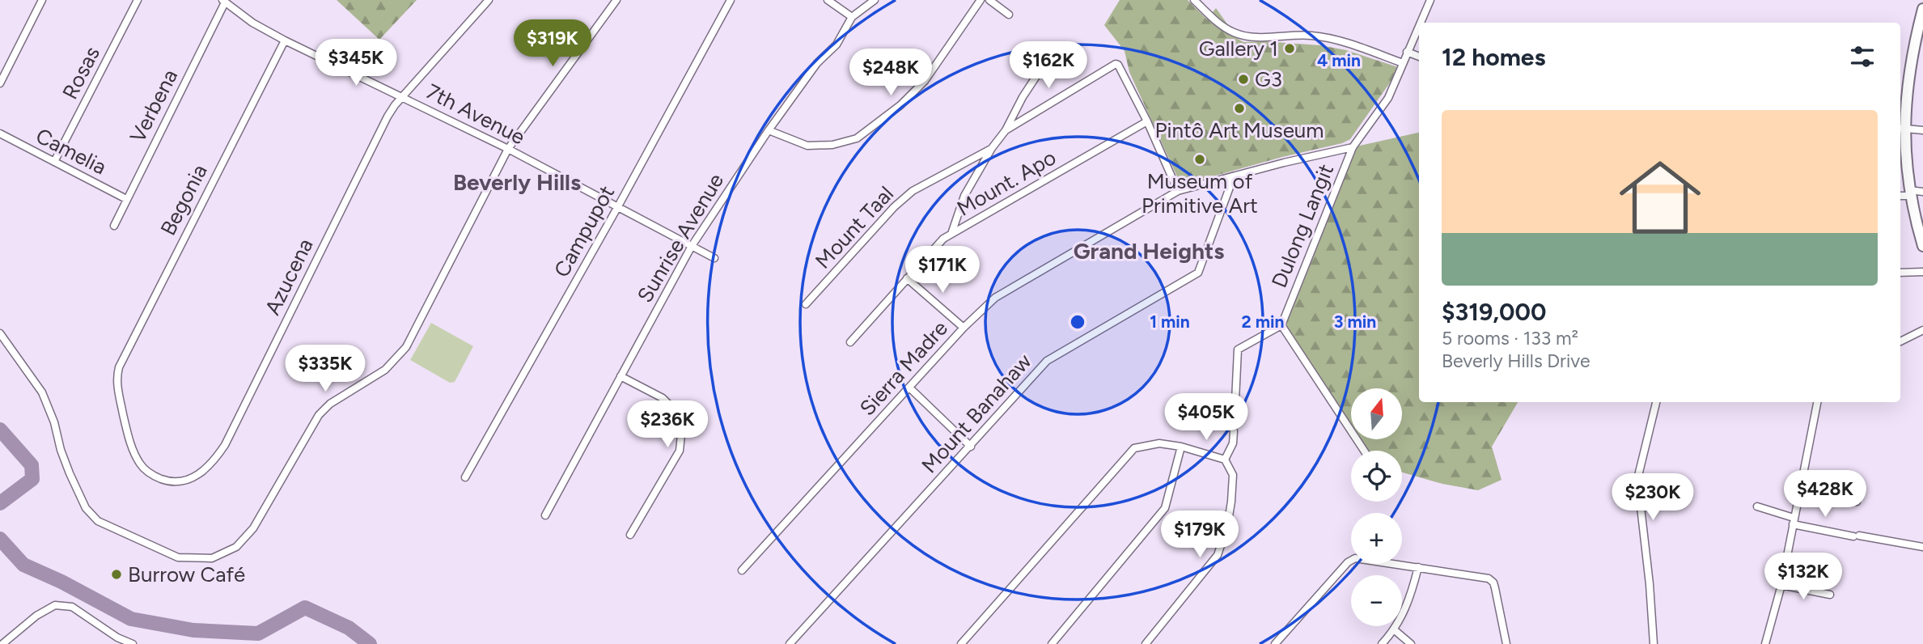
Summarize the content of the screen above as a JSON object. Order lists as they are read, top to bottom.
{
  "streets": {
    "street": [
      "Rosas",
      "Verbena",
      "7th Avenue",
      "Camelia",
      "Mount. Apo",
      "Begonia",
      "Dulong Langit",
      "Mount Taal",
      "Campupot",
      "Sunrise Avenue",
      "Azucena",
      "Sierra Madre",
      "Mount Banahaw"
    ]
  },
  "crossings": [
    ["Rosas", "Camelia"],
    ["Verbena", "7th Avenue"],
    ["Verbena", "Camelia"],
    ["7th Avenue", "Begonia"],
    ["7th Avenue", "Campupot"],
    ["7th Avenue", "Sunrise Avenue"],
    ["7th Avenue", "Azucena"],
    ["Begonia", "Azucena"],
    ["Dulong Langit", "Sierra Madre"],
    ["Sierra Madre", "Mount Banahaw"]
  ],
  "districts": ["Beverly Hills", "Grand Heights"],
  "places": [
    "Gallery 1",
    "G3",
    "Pintô Art Museum",
    "Museum of Primitive Art",
    "Burrow Café"
  ],
  "north": "top",
  "page": {
    "price": [
      "$319K",
      "$345K",
      "$162K",
      "$248K",
      "$171K",
      "$335K",
      "$405K",
      "$236K",
      "$428K",
      "$230K",
      "$179K",
      "$132K"
    ],
    "heading": "12 homes",
    "list": [
      {
        "name": "$319,000",
        "note": "5 rooms · 133 m² · Beverly Hills Drive"
      }
    ],
    "map_buttons": ["+", "−"]
  },
  "rings": [
    "4 min",
    "1 min",
    "2 min",
    "3 min"
  ]
}
